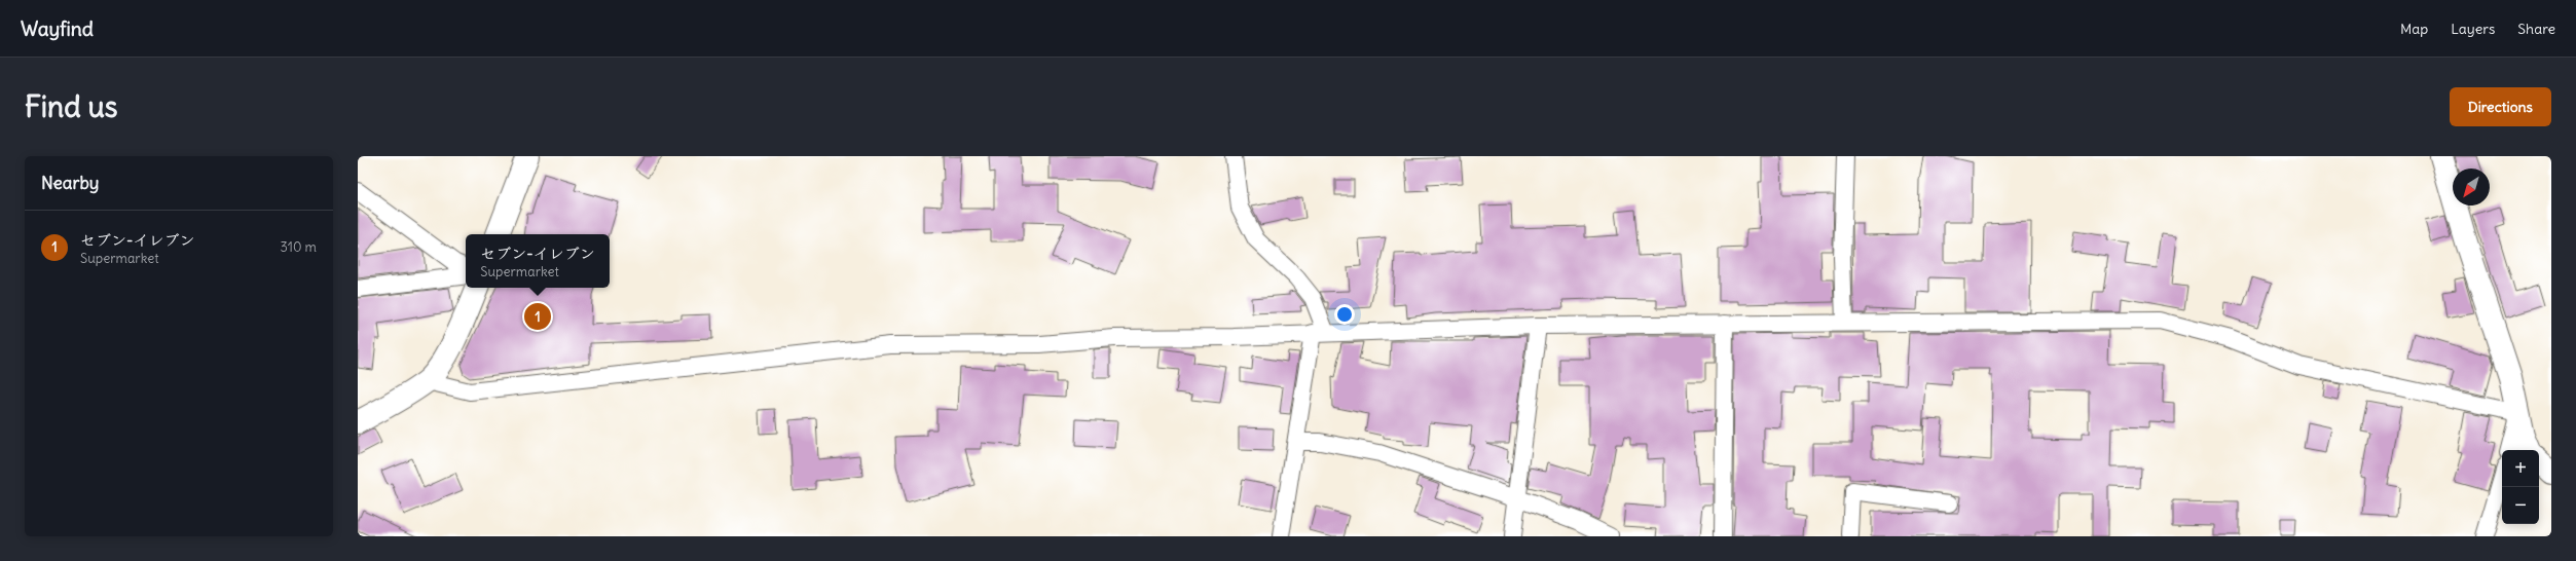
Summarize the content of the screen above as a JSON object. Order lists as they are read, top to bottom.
{
  "north": "bottom left",
  "page": {
    "header": "Wayfind",
    "nav": ["Map", "Layers", "Share"],
    "buttons": "Directions",
    "title": "Find us",
    "heading": "Nearby",
    "list": [
      {
        "mark": "1",
        "name": "セブン-イレブン",
        "note": "Supermarket",
        "value": "310 m"
      }
    ],
    "popup": ["セブン-イレブン", "Supermarket"],
    "pins": "1",
    "map_buttons": ["+", "−"]
  }
}
